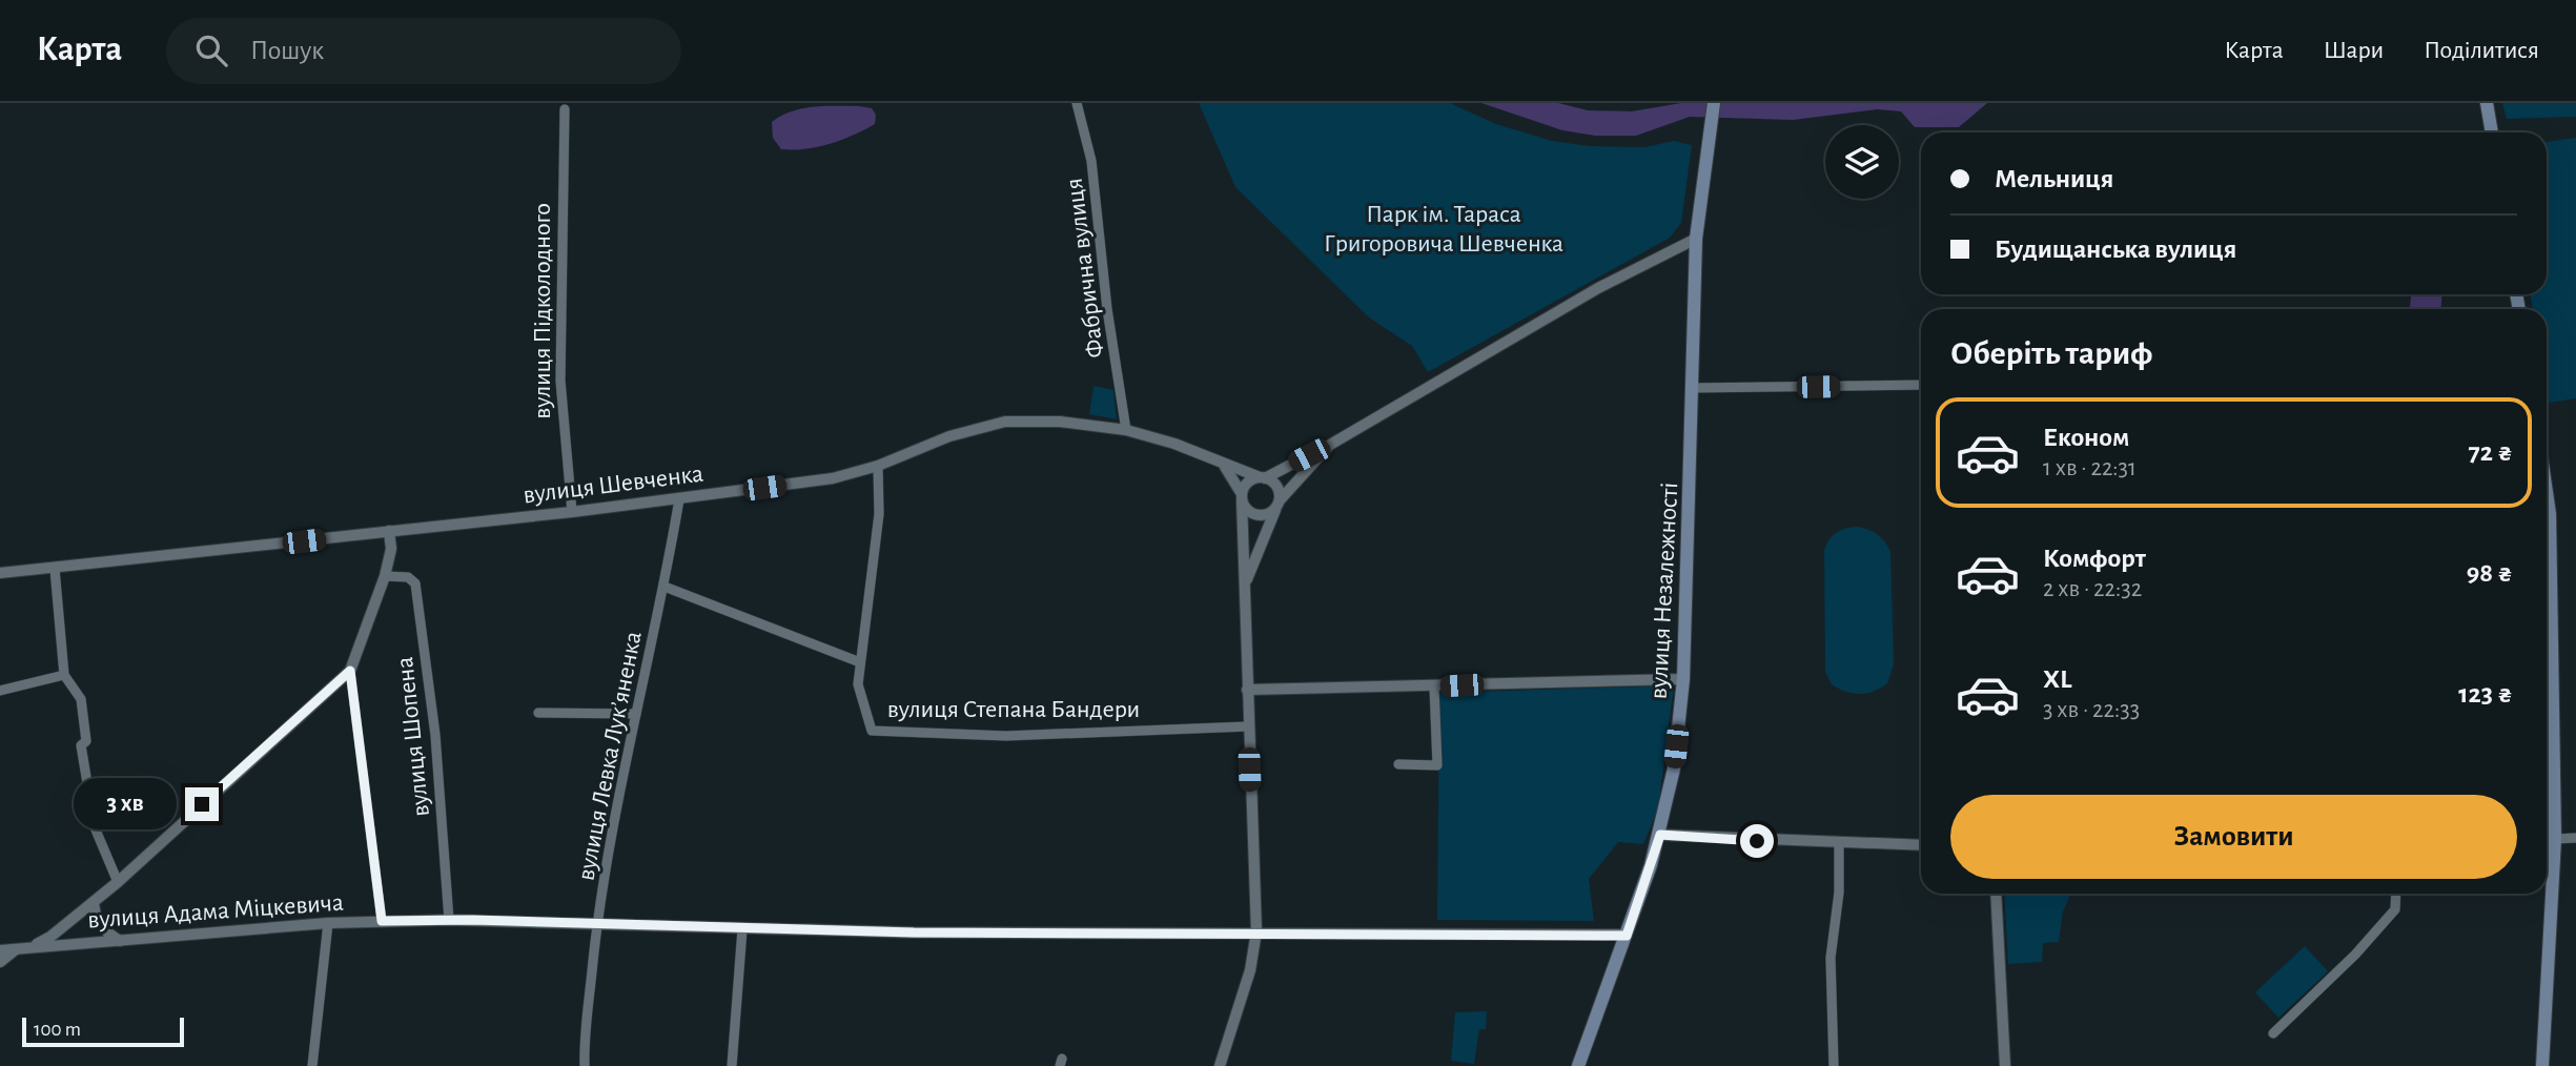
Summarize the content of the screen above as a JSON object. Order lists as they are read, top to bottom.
{
  "streets": {
    "main road": ["вулиця Незалежності"],
    "street": [
      "Фабрична вулиця",
      "вулиця Підколодного",
      "вулиця Шевченка",
      "вулиця Степана Бандери",
      "вулиця Шопена",
      "вулиця Левка Лукʼяненка",
      "вулиця Адама Міцкевича"
    ]
  },
  "crossings": [
    ["Фабрична вулиця", "вулиця Шевченка"],
    ["вулиця Підколодного", "вулиця Шевченка"],
    ["вулиця Шевченка", "вулиця Степана Бандери"],
    ["вулиця Шевченка", "вулиця Левка Лукʼяненка"],
    ["вулиця Незалежності", "вулиця Адама Міцкевича"],
    ["вулиця Шопена", "вулиця Адама Міцкевича"],
    ["вулиця Левка Лукʼяненка", "вулиця Адама Міцкевича"]
  ],
  "parks": ["Парк ім. Тараса Григоровича Шевченка"],
  "scale_bar": "100 m",
  "page": {
    "header": "Карта",
    "search": "Пошук",
    "nav": ["Карта", "Шари", "Поділитися"],
    "banner": ["Мельниця", "Будищанська вулиця"],
    "heading": "Оберіть тариф",
    "list": [
      {
        "name": "Економ",
        "note": "1 хв · 22:31",
        "value": "72 ₴"
      },
      {
        "name": "Комфорт",
        "note": "2 хв · 22:32",
        "value": "98 ₴"
      },
      {
        "name": "XL",
        "note": "3 хв · 22:33",
        "value": "123 ₴"
      }
    ],
    "bubble": "3 хв",
    "buttons": "Замовити",
    "scale": "100 m"
  }
}
